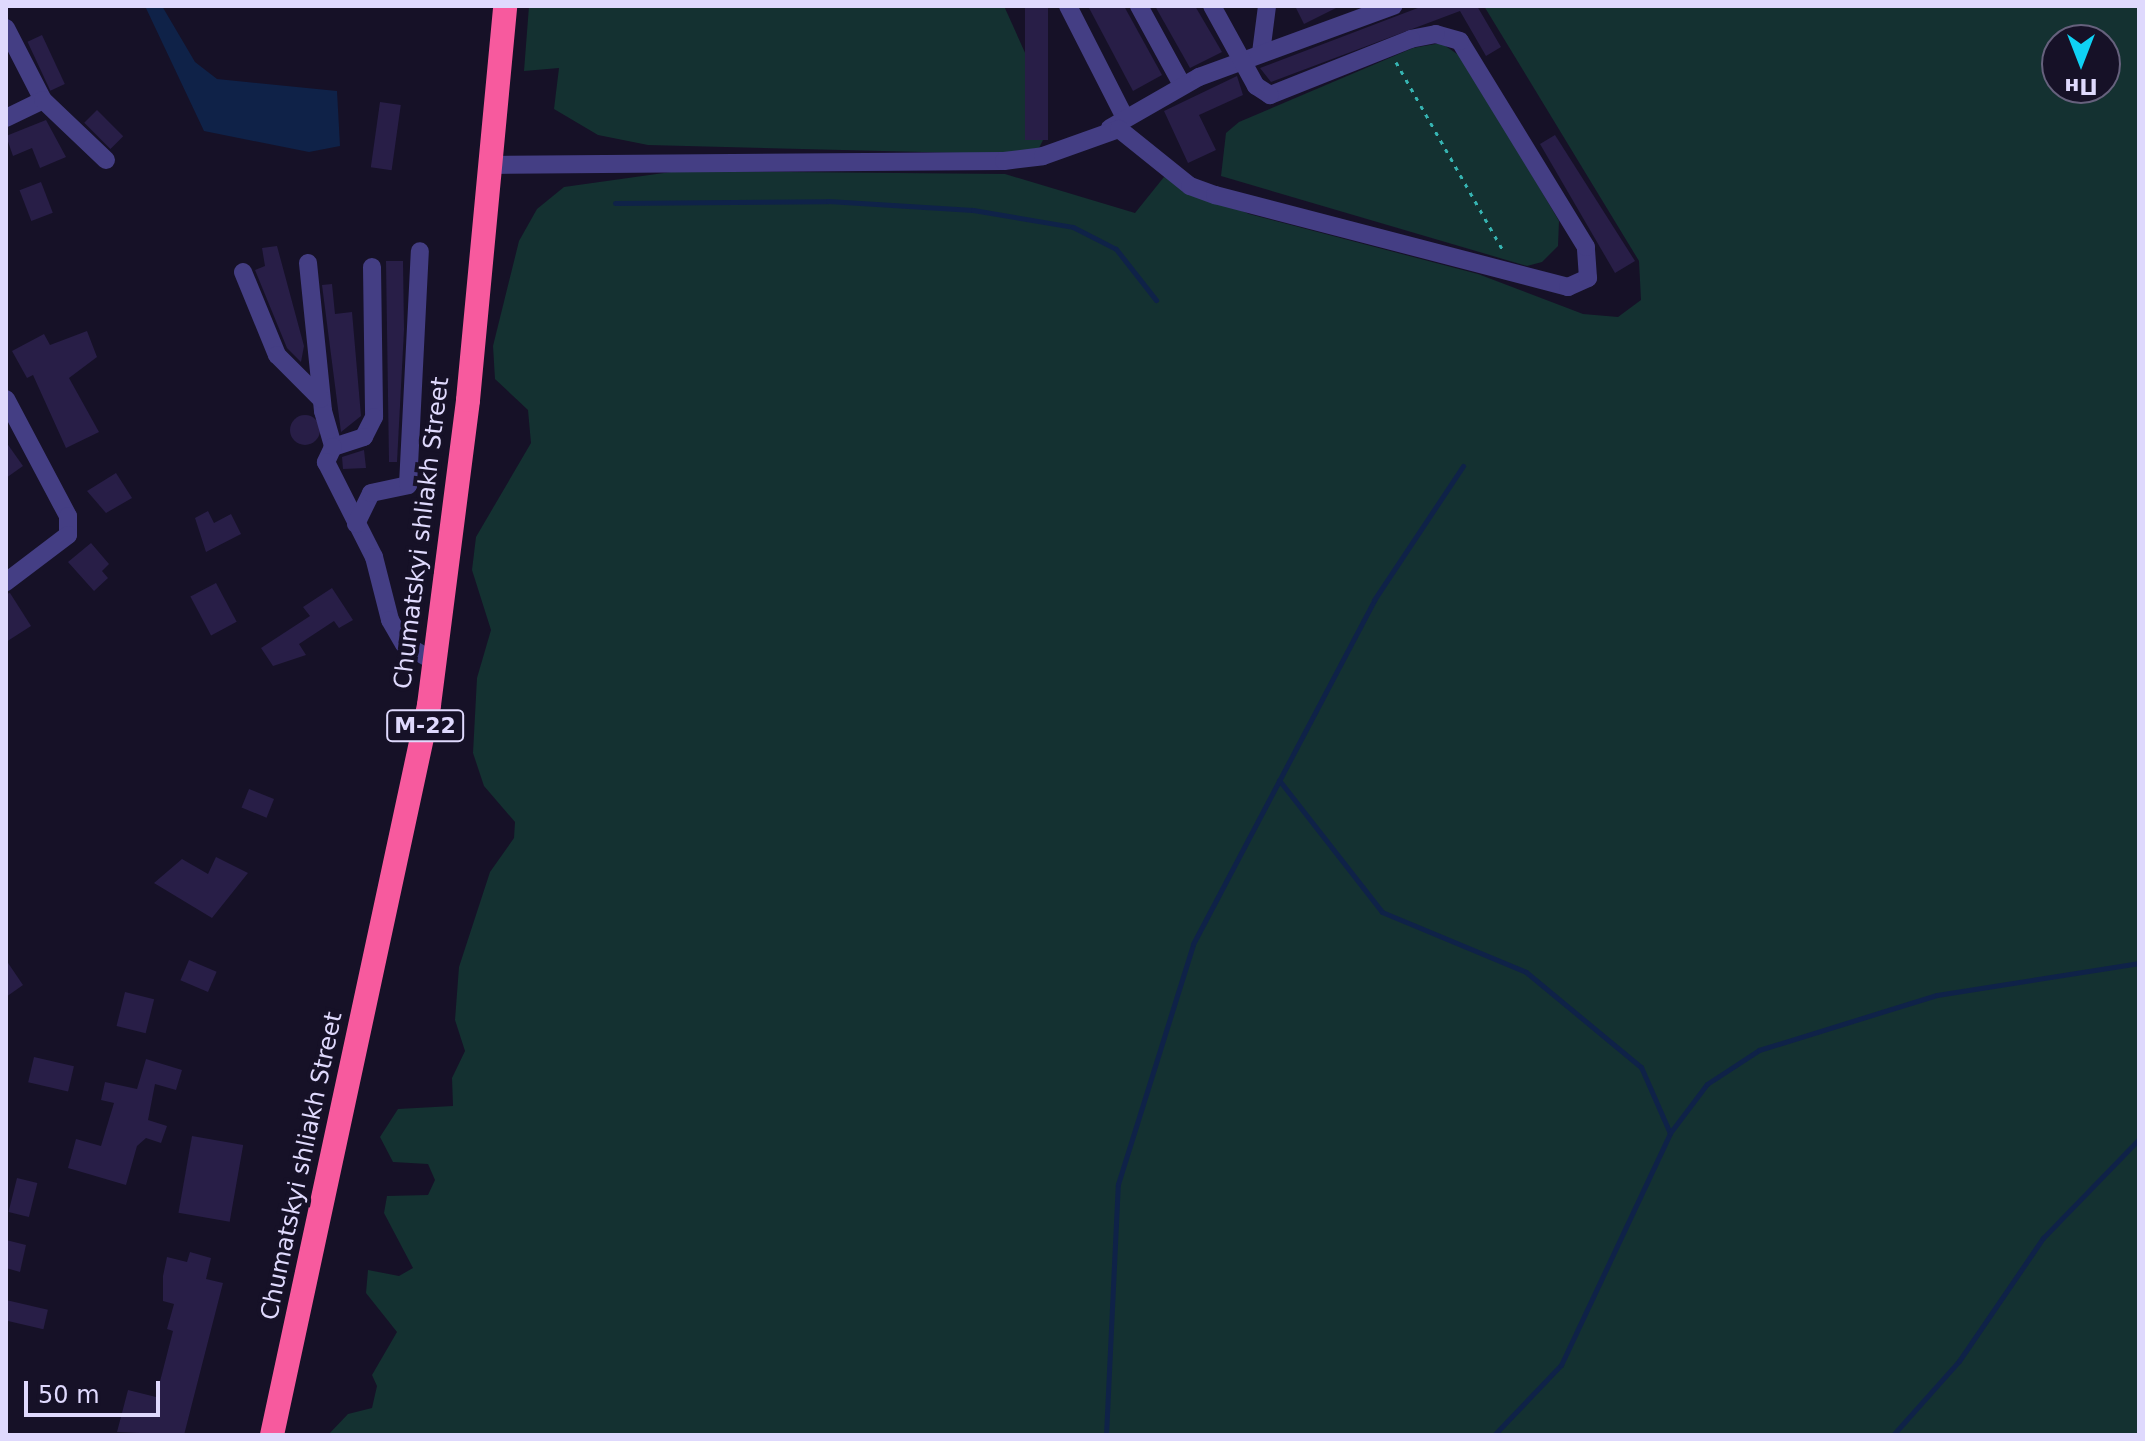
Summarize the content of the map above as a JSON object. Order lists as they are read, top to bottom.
{
  "streets": {
    "highway": ["Chumatskyi shliakh Street", "М-22"]
  },
  "scale_bar": "50 m",
  "north": "bottom"
}
